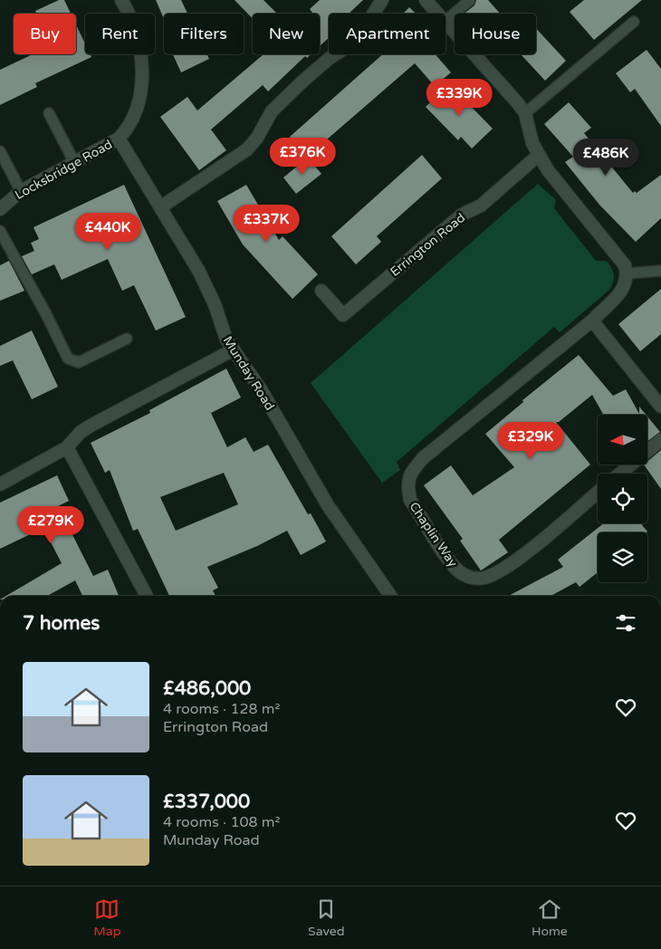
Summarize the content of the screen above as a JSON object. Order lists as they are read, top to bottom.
{
  "streets": {
    "street": [
      "Locksbridge Road",
      "Errington Road",
      "Munday Road",
      "Chaplin Way"
    ]
  },
  "crossings": [
    ["Locksbridge Road", "Munday Road"]
  ],
  "north": "left",
  "page": {
    "chip": [
      "Buy",
      "Rent",
      "Filters",
      "New",
      "Apartment",
      "House"
    ],
    "price": [
      "£339K",
      "£376K",
      "£486K",
      "£337K",
      "£440K",
      "£329K",
      "£279K"
    ],
    "heading": "7 homes",
    "list": [
      {
        "name": "£486,000",
        "note": "4 rooms · 128 m² · Errington Road"
      },
      {
        "name": "£337,000",
        "note": "4 rooms · 108 m² · Munday Road"
      }
    ],
    "tabs": ["Map", "Saved", "Home"]
  }
}
